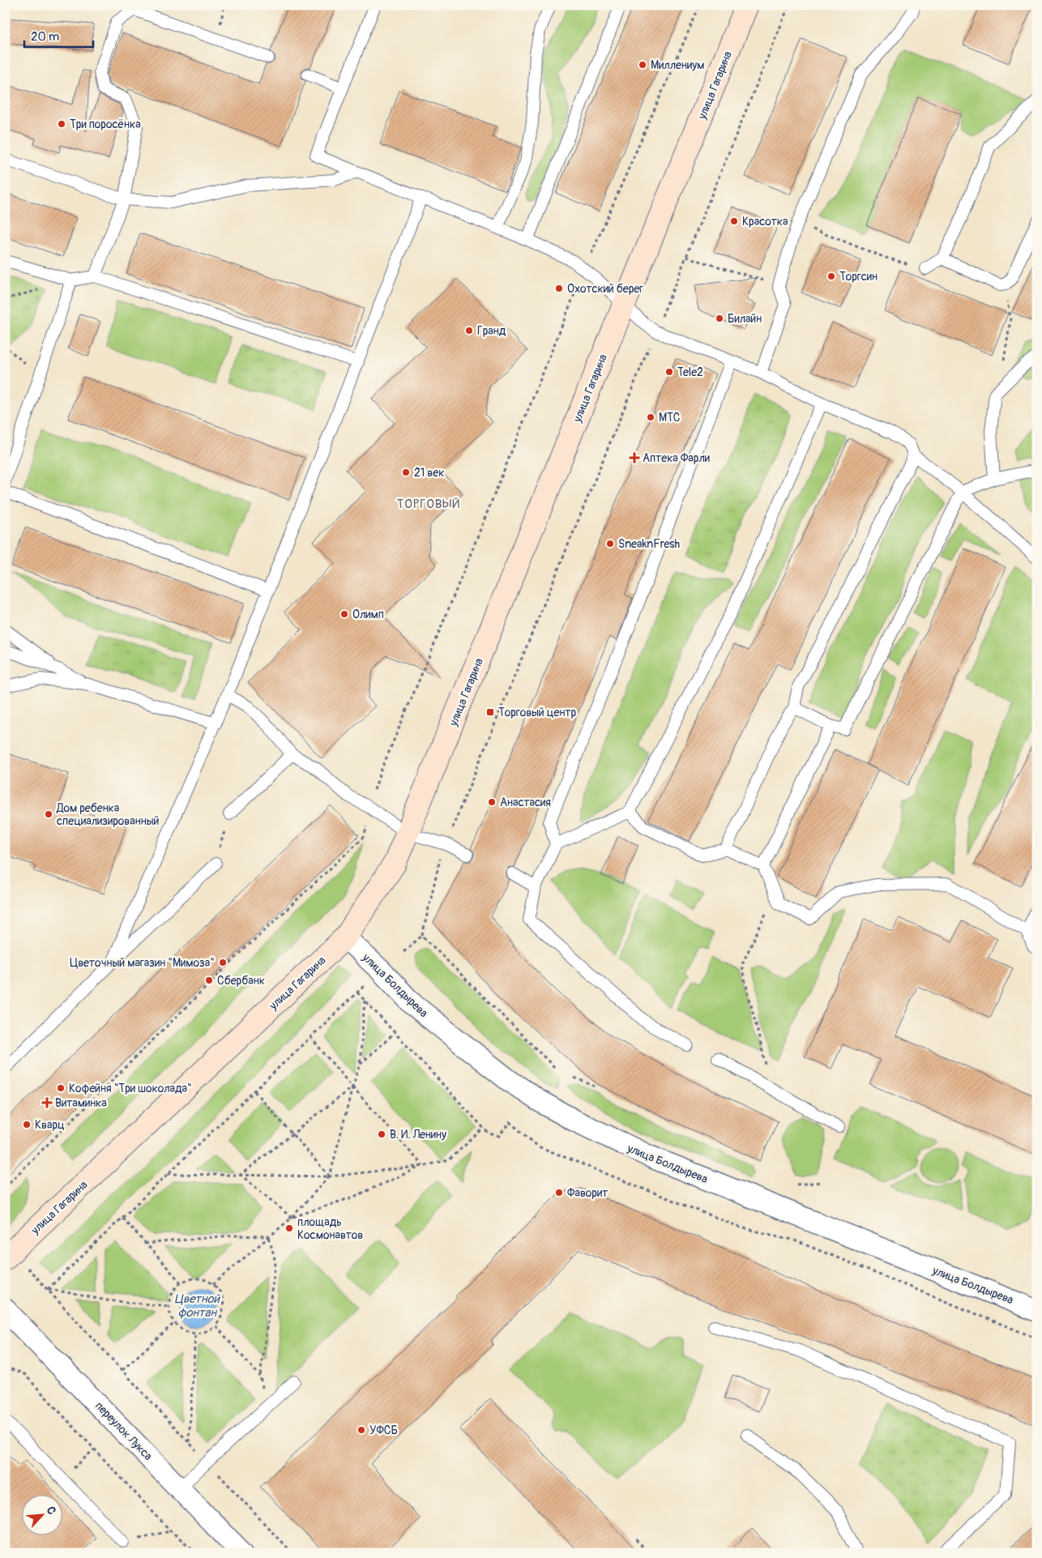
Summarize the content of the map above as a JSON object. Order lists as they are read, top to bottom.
{
  "streets": {
    "main road": ["улица Гагарина"],
    "street": ["улица Болдырева", "переулок Лукса"]
  },
  "crossings": [
    ["улица Гагарина", "улица Болдырева"]
  ],
  "districts": ["ТОРГОВЫЙ"],
  "water": ["Цветной фонтан"],
  "places": {
    "other": [
      "Миллениум",
      "Три поросёнка",
      "Красотка",
      "Торгсин",
      "Охотский берег",
      "Билайн",
      "Гранд",
      "Tele2",
      "МТС",
      "21 век",
      "SneaknFresh",
      "Олимп",
      "Анастасия",
      "Дом ребенка специализированный",
      "Цветочный магазин \"Мимоза\"",
      "Сбербанк",
      "Кофейня \"Три шоколада\"",
      "Кварц",
      "В. И. Ленину",
      "Фаворит",
      "площадь Космонавтов",
      "УФСБ"
    ],
    "health": ["Аптека Фарли", "Витаминка"],
    "transit": ["Торговый центр"]
  },
  "scale_bar": "20 m",
  "north": "top right"
}
